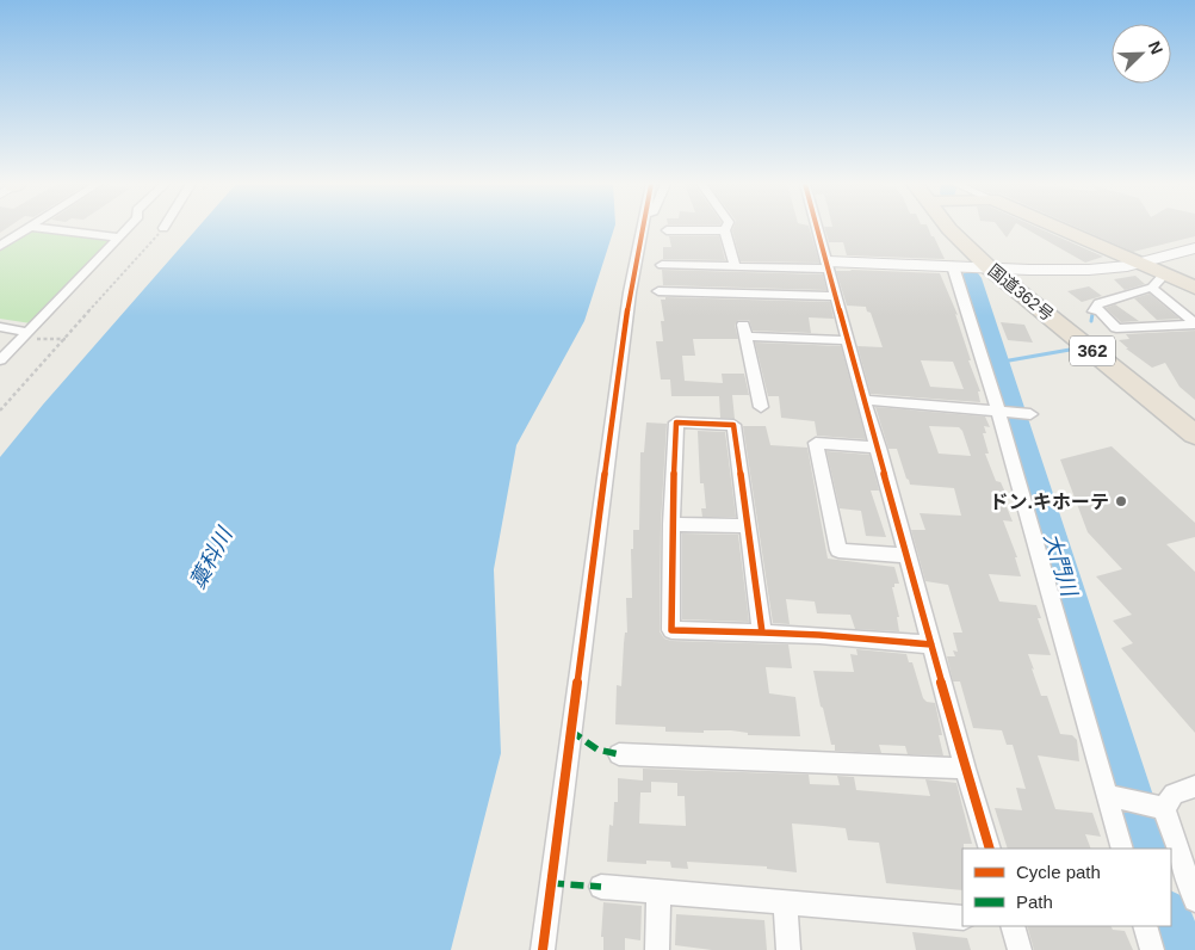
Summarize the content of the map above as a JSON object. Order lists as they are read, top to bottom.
{
  "streets": {
    "highway": ["国道362号", "362"]
  },
  "water": ["藁科川", "大門川"],
  "places": ["ドン.キホーテ"],
  "legend": ["Cycle path", "Path"],
  "north": "top right"
}
